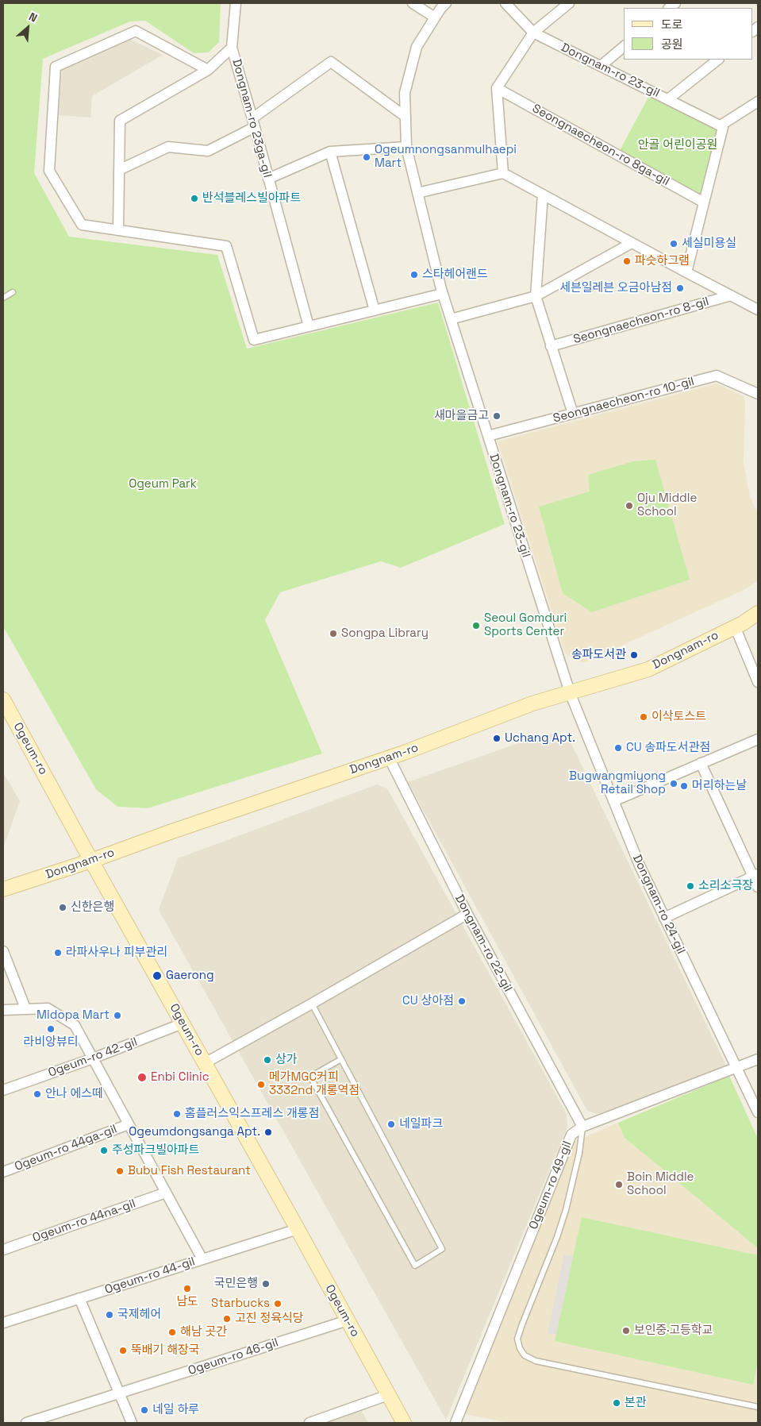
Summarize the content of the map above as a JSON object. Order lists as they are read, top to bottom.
{
  "streets": {
    "main road": ["Dongnam-ro", "Ogeum-ro"],
    "street": [
      "Dongnam-ro 23-gil",
      "Dongnam-ro 23ga-gil",
      "Seongnaecheon-ro 8ga-gil",
      "Seongnaecheon-ro 8-gil",
      "Seongnaecheon-ro 10-gil",
      "Dongnam-ro 24-gil",
      "Dongnam-ro 22-gil",
      "Ogeum-ro 42-gil",
      "Ogeum-ro 44ga-gil",
      "Ogeum-ro 49-gil",
      "Ogeum-ro 44na-gil",
      "Ogeum-ro 44-gil",
      "Ogeum-ro 46-gil"
    ]
  },
  "crossings": [
    ["Dongnam-ro 23-gil", "Seongnaecheon-ro 10-gil"],
    ["Dongnam-ro 23-gil", "Dongnam-ro"],
    ["Dongnam-ro 23-gil", "Dongnam-ro 24-gil"],
    ["Dongnam-ro", "Ogeum-ro"],
    ["Dongnam-ro", "Dongnam-ro 24-gil"],
    ["Dongnam-ro", "Dongnam-ro 22-gil"],
    ["Ogeum-ro", "Ogeum-ro 42-gil"],
    ["Ogeum-ro", "Ogeum-ro 44-gil"],
    ["Ogeum-ro", "Ogeum-ro 46-gil"],
    ["Dongnam-ro 24-gil", "Ogeum-ro 49-gil"],
    ["Dongnam-ro 22-gil", "Ogeum-ro 49-gil"],
    ["Ogeum-ro 42-gil", "Ogeum-ro 44ga-gil"],
    ["Ogeum-ro 44ga-gil", "Ogeum-ro 44na-gil"],
    ["Ogeum-ro 44ga-gil", "Ogeum-ro 44-gil"]
  ],
  "parks": ["안골 어린이공원", "Ogeum Park"],
  "places": [
    "Ogeumnongsanmulhaepi Mart",
    "반석블레스빌아파트",
    "세실미용실",
    "파슷하그램",
    "스타헤어랜드",
    "세븐일레븐 오금아남점",
    "새마을금고",
    "Oju Middle School",
    "Seoul Gomduri Sports Center",
    "Songpa Library",
    "송파도서관",
    "이삭토스트",
    "Uchang Apt.",
    "CU 송파도서관점",
    "Bugwangmiyong Retail Shop",
    "머리하는날",
    "소리소극장",
    "신한은행",
    "라파사우나 피부관리",
    "Gaerong",
    "CU 상아점",
    "Midopa Mart",
    "라비앙뷰티",
    "상가",
    "Enbi Clinic",
    "메가MGC커피 3332nd 개롱역점",
    "안나 에스떼",
    "홈플러스익스프레스 개롱점",
    "네일파크",
    "Ogeumdongsanga Apt.",
    "주성파크빌아파트",
    "Bubu Fish Restaurant",
    "Boin Middle School",
    "국민은행",
    "남도",
    "Starbucks",
    "국제헤어",
    "고진 정육식당",
    "보인중·고등학교",
    "해남 곳간",
    "뚝배기 해장국",
    "본관",
    "네일 하루"
  ],
  "legend": ["도로", "공원"],
  "north": "top right"
}
